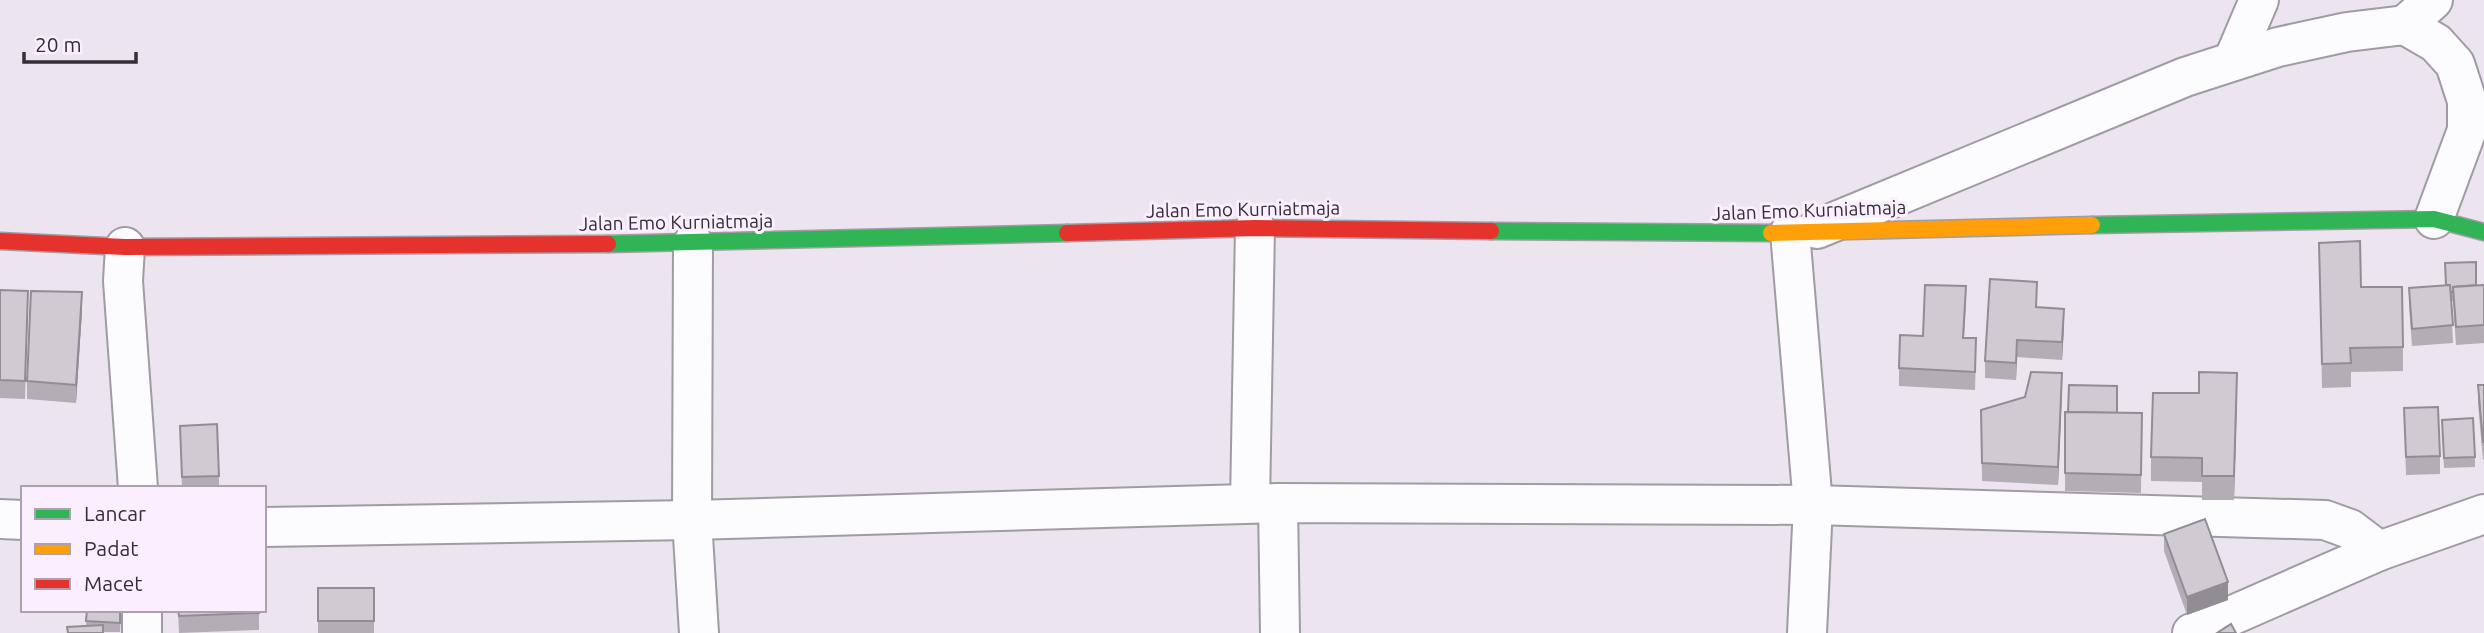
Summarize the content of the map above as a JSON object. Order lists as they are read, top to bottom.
{
  "streets": {
    "street": ["Jalan Emo Kurniatmaja"]
  },
  "legend": ["Lancar", "Padat", "Macet"],
  "scale_bar": "20 m"
}
